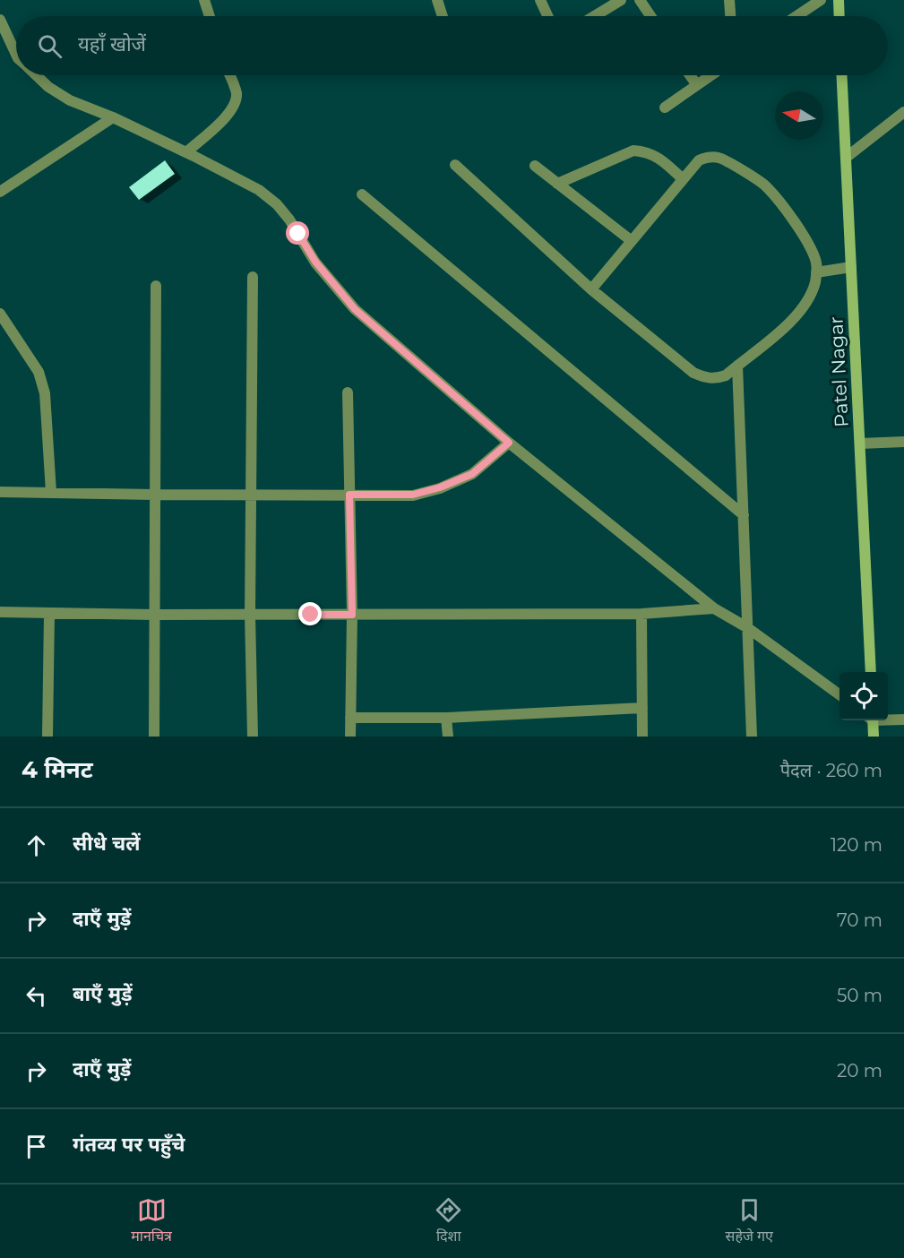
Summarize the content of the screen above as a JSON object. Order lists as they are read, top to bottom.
{
  "streets": {
    "street": ["Patel Nagar"]
  },
  "north": "left",
  "page": {
    "search": "यहाँ खोजें",
    "heading": ["4 मिनट", "पैदल · 260 m"],
    "list": [
      ["सीधे चलें", "120 m"],
      ["दाएँ मुड़ें", "70 m"],
      ["बाएँ मुड़ें", "50 m"],
      ["दाएँ मुड़ें", "20 m"],
      "गंतव्य पर पहुँचे"
    ],
    "nav": ["मानचित्र", "दिशा", "सहेजे गए"]
  }
}
